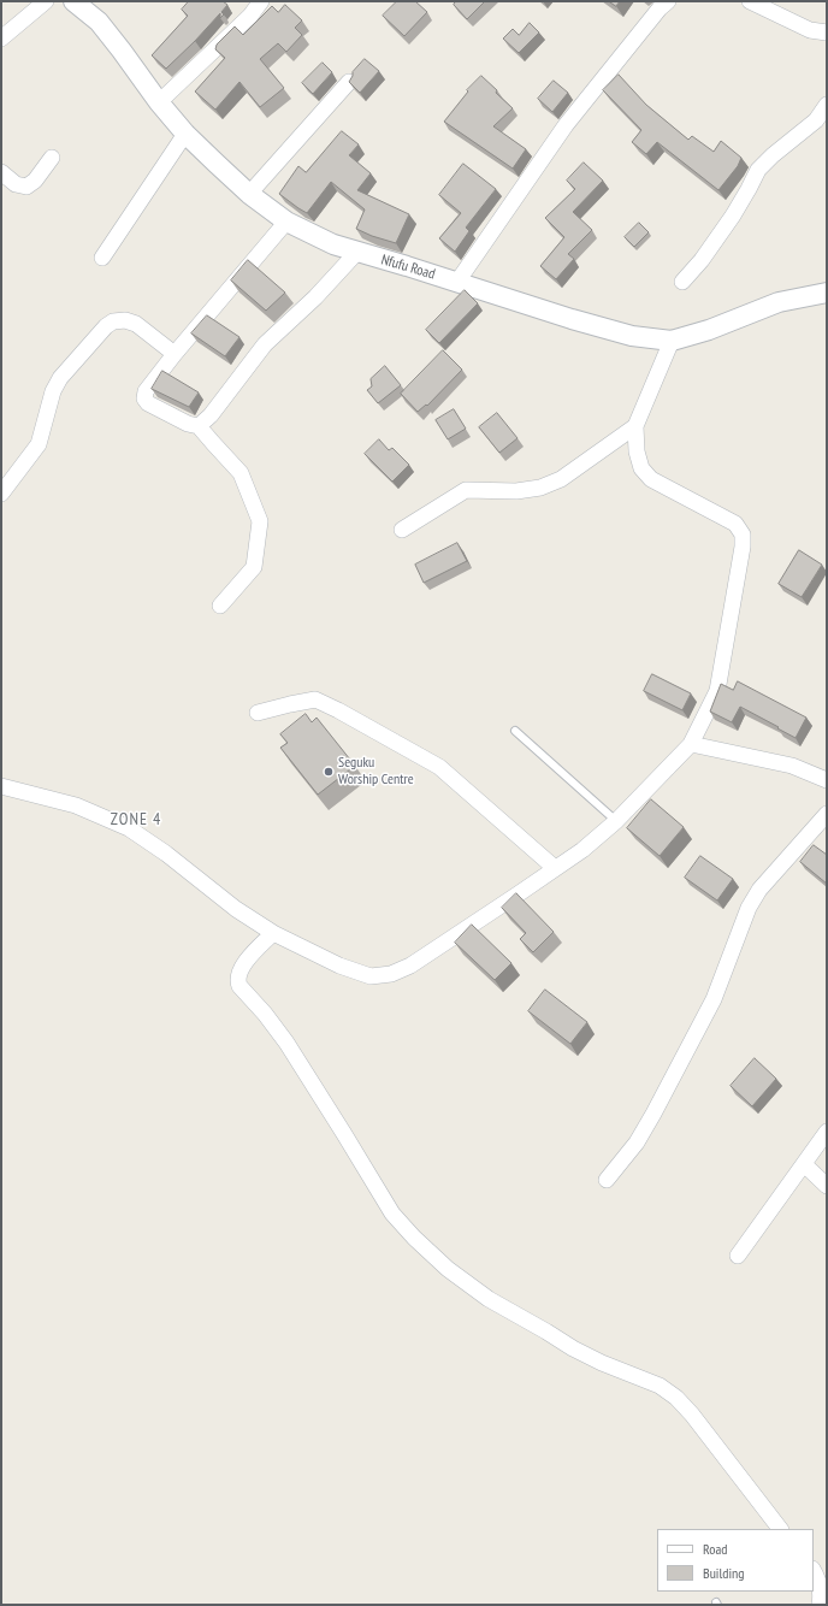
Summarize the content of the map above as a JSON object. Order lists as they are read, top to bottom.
{
  "streets": {
    "street": ["Nfufu Road"]
  },
  "districts": ["ZONE 4"],
  "places": ["Seguku Worship Centre"],
  "legend": ["Road", "Building"]
}
